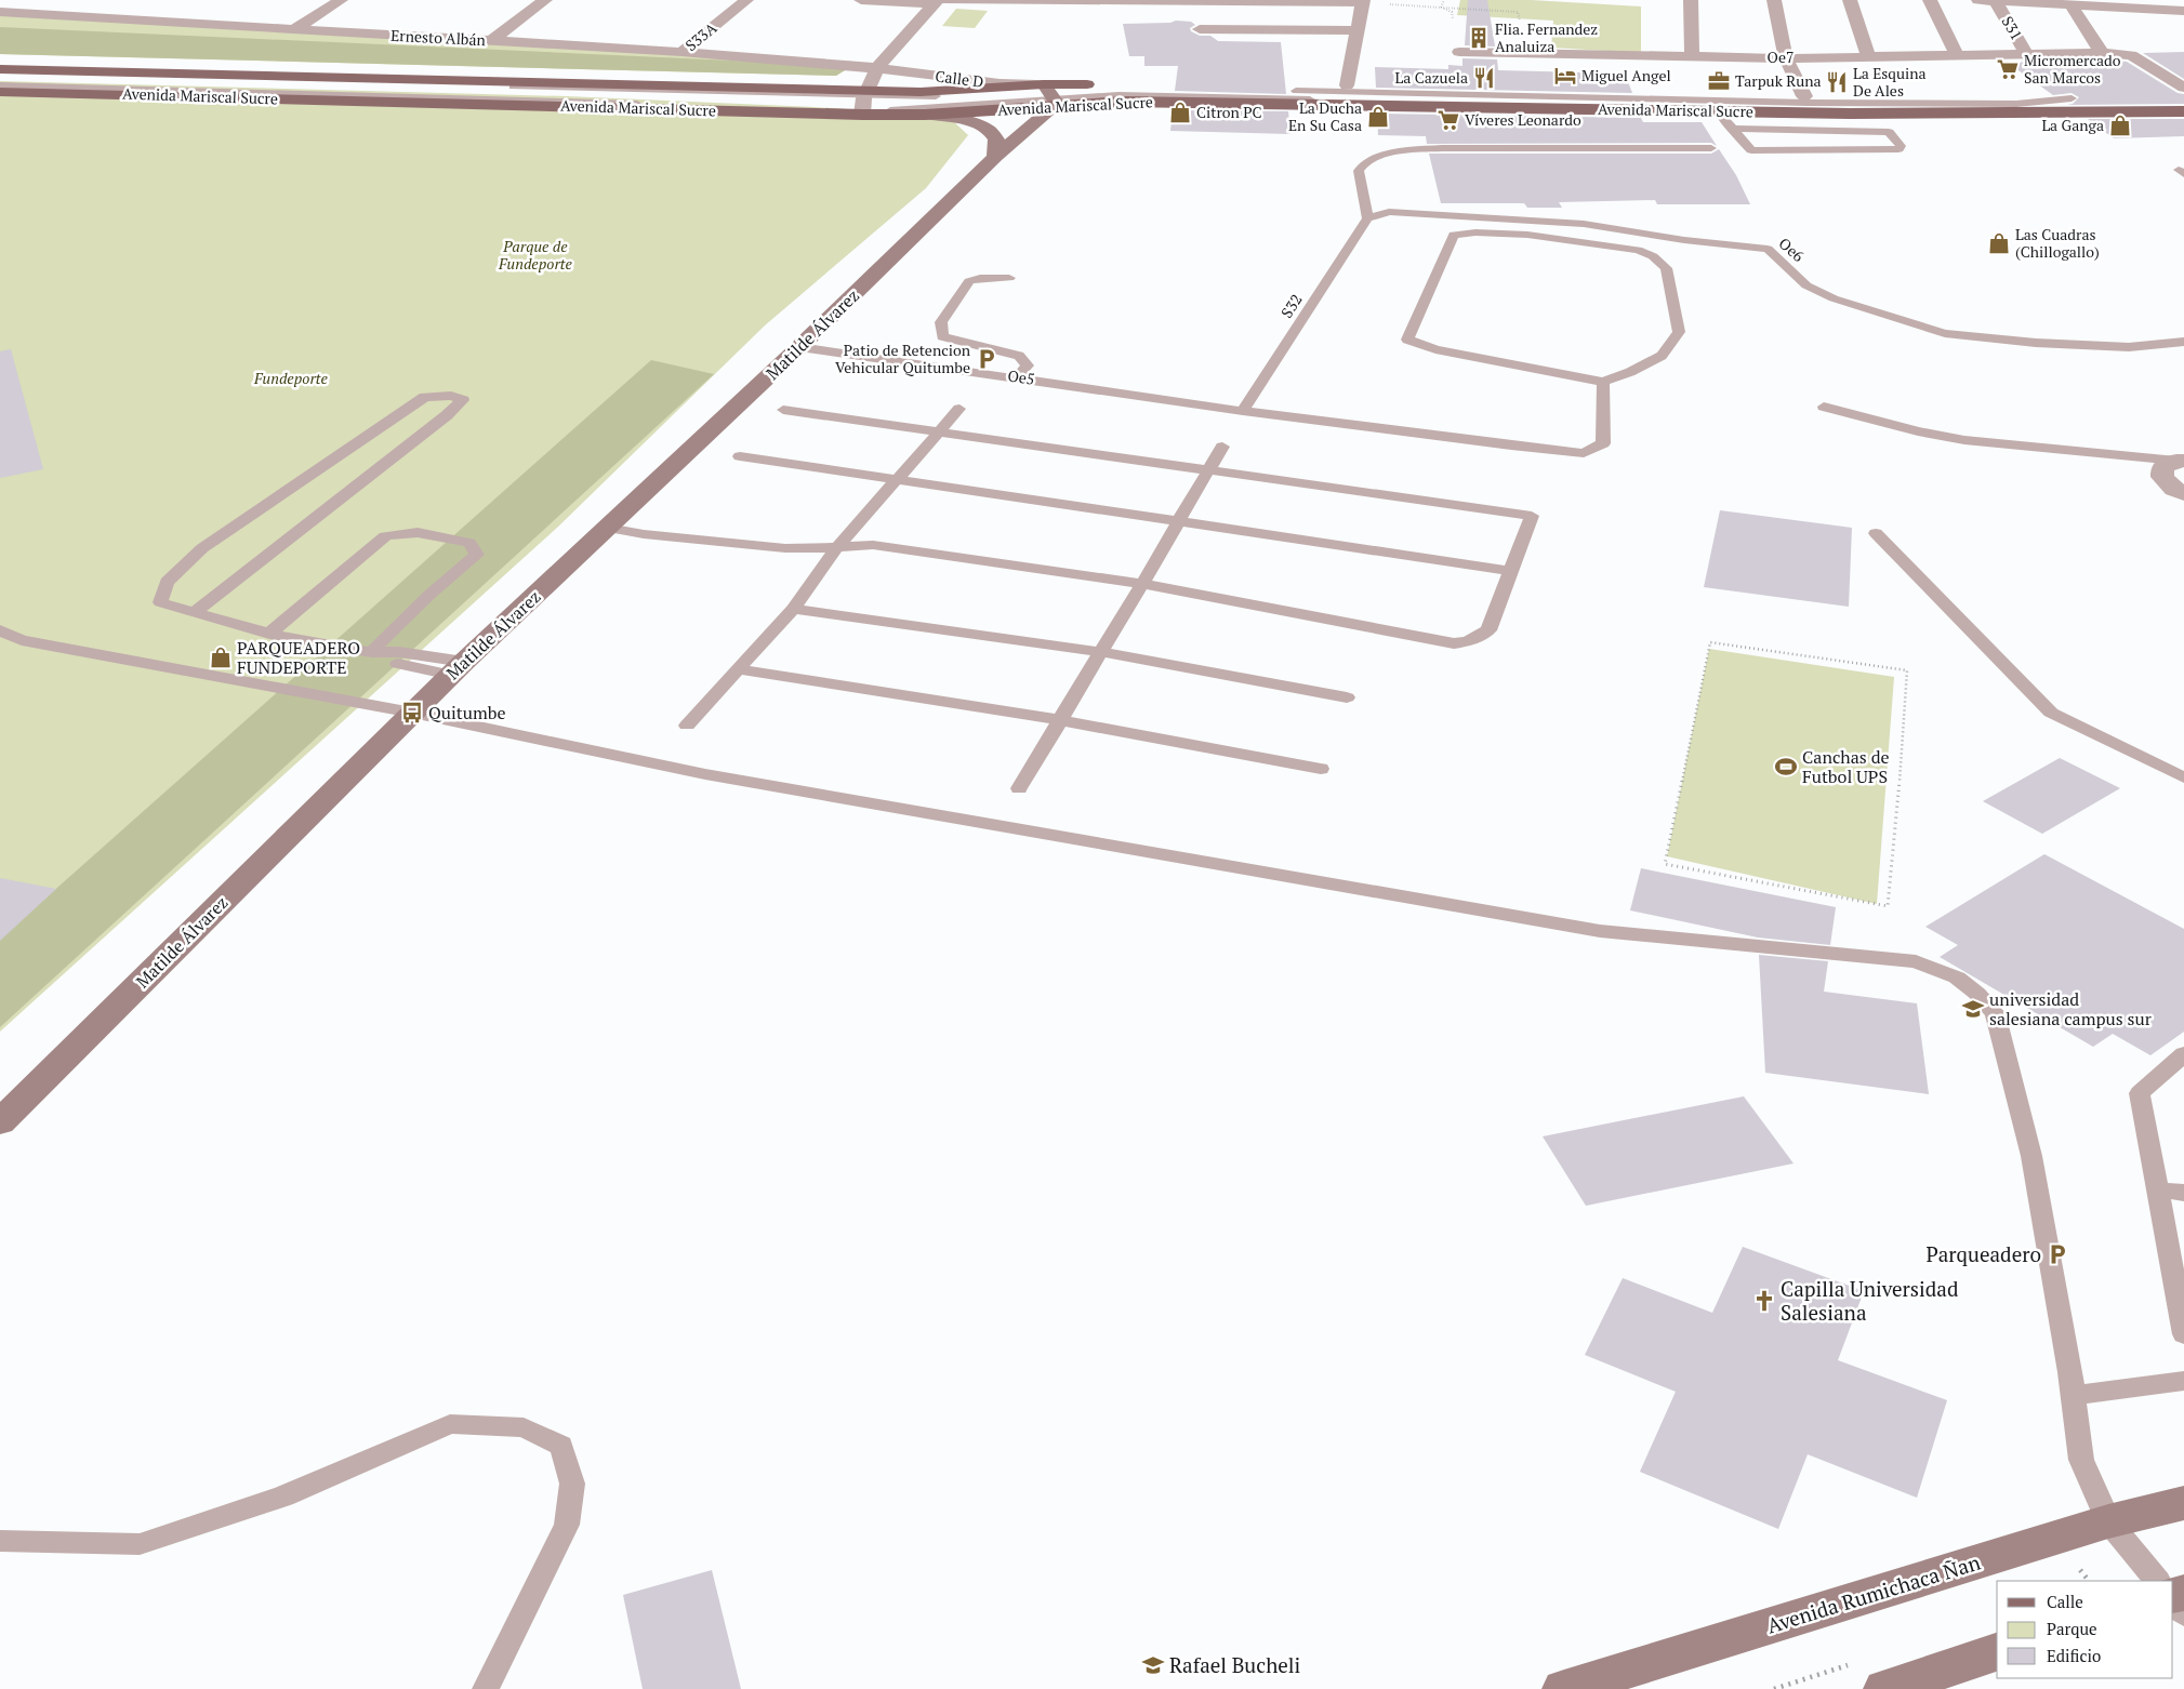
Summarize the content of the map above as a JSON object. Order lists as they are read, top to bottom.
{
  "streets": {
    "main road": ["Avenida Mariscal Sucre"],
    "street": [
      "S31",
      "S33A",
      "Ernesto Albán",
      "Oe7",
      "Calle D",
      "Matilde Álvarez",
      "Avenida Rumichaca Ñan"
    ],
    "lane": ["Oe6", "S32", "Oe5"]
  },
  "crossings": [
    ["S31", "Oe7"],
    ["S33A", "Ernesto Albán"],
    ["Ernesto Albán", "Calle D"],
    ["Calle D", "Avenida Mariscal Sucre"],
    ["Calle D", "Matilde Álvarez"],
    ["Avenida Mariscal Sucre", "Matilde Álvarez"],
    ["Oe6", "S32"],
    ["S32", "Oe5"],
    ["Matilde Álvarez", "Oe5"]
  ],
  "parks": ["Parque de Fundeporte", "Fundeporte"],
  "places": {
    "building": ["Flia. Fernandez Analuiza"],
    "supermarket": ["Micromercado San Marcos", "Víveres Leonardo"],
    "hotel": ["Miguel Angel"],
    "restaurant": ["La Cazuela", "La Esquina De Ales"],
    "office": ["Tarpuk Runa"],
    "shop": [
      "Citron PC",
      "La Ducha En Su Casa",
      "La Ganga",
      "Las Cuadras (Chillogallo)",
      "PARQUEADERO FUNDEPORTE"
    ],
    "parking": ["Patio de Retencion Vehicular Quitumbe", "Parqueadero"],
    "bus stop": ["Quitumbe"],
    "sports": ["Canchas de Futbol UPS"],
    "school or university": ["universidad salesiana campus sur", "Rafael Bucheli"],
    "church": ["Capilla Universidad Salesiana"]
  },
  "legend": ["Calle", "Parque", "Edificio"]
}
